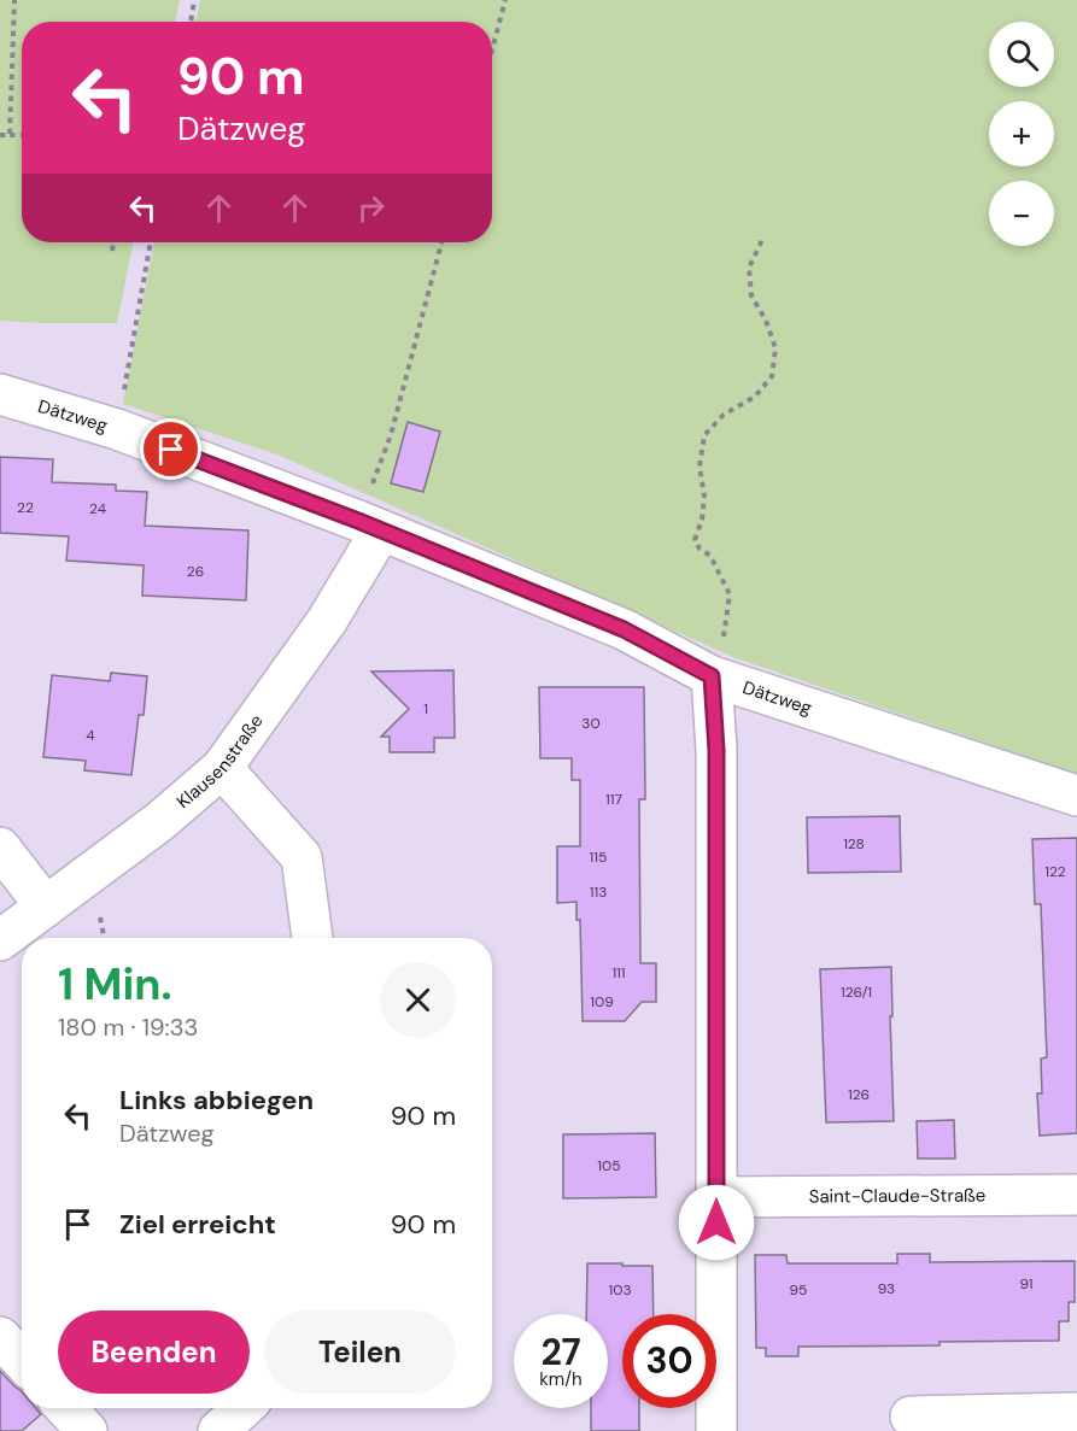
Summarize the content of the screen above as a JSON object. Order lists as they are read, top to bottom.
{
  "streets": {
    "street": ["Dätzweg", "Klausenstraße", "Saint-Claude-Straße"]
  },
  "crossings": [
    ["Dätzweg", "Klausenstraße"]
  ],
  "house_numbers": [
    "22",
    "24",
    "26",
    "1",
    "30",
    "4",
    "117",
    "128",
    "115",
    "122",
    "113",
    "111",
    "126/1",
    "109",
    "126",
    "105",
    "91",
    "93",
    "103",
    "95"
  ],
  "page": {
    "map_buttons": ["+", "−"],
    "turn": ["90 m", "Dätzweg"],
    "heading": ["1 Min.", "180 m · 19:33"],
    "list": [
      {
        "name": "Links abbiegen",
        "note": "Dätzweg",
        "value": "90 m"
      },
      {
        "name": "Ziel erreicht",
        "value": "90 m"
      }
    ],
    "buttons": ["Beenden", "Teilen"],
    "speed": "27 km/h",
    "limit": "30"
  }
}
